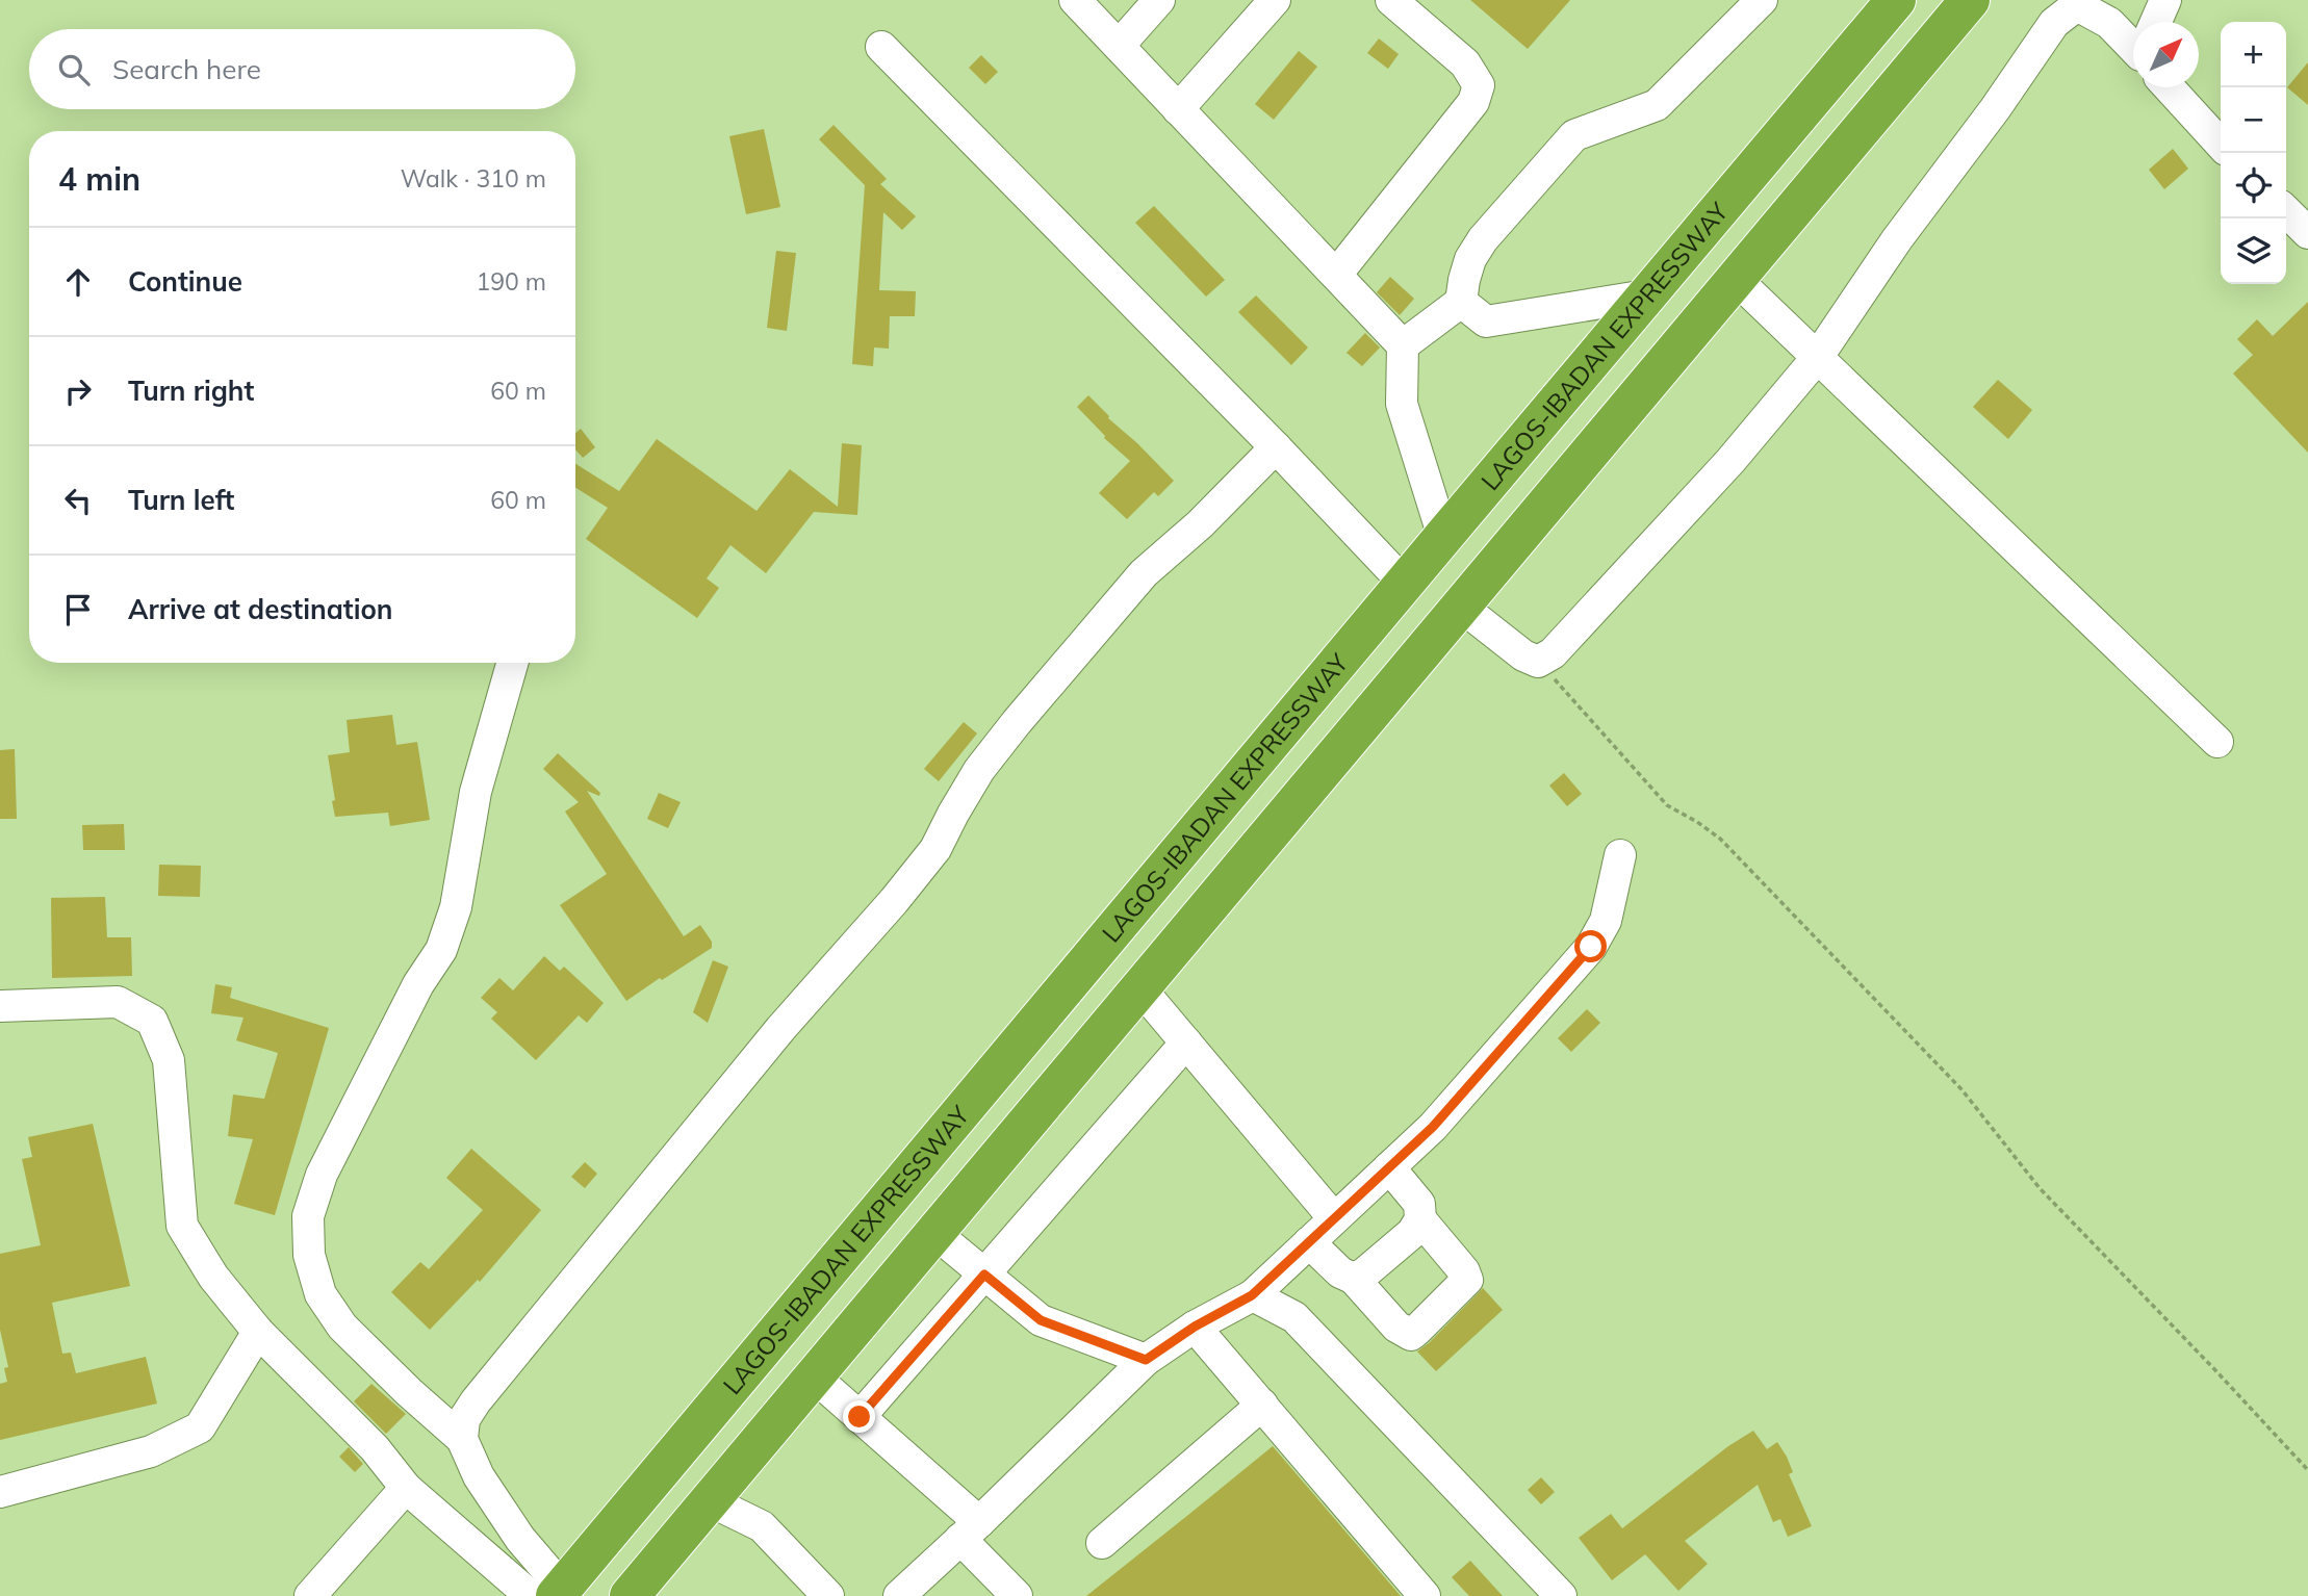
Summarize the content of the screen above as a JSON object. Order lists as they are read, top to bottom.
{
  "streets": {
    "highway": ["LAGOS-IBADAN EXPRESSWAY"]
  },
  "north": "top right",
  "page": {
    "map_buttons": ["+", "−"],
    "search": "Search here",
    "heading": ["4 min", "Walk · 310 m"],
    "list": [
      ["Continue", "190 m"],
      ["Turn right", "60 m"],
      ["Turn left", "60 m"],
      "Arrive at destination"
    ]
  }
}
